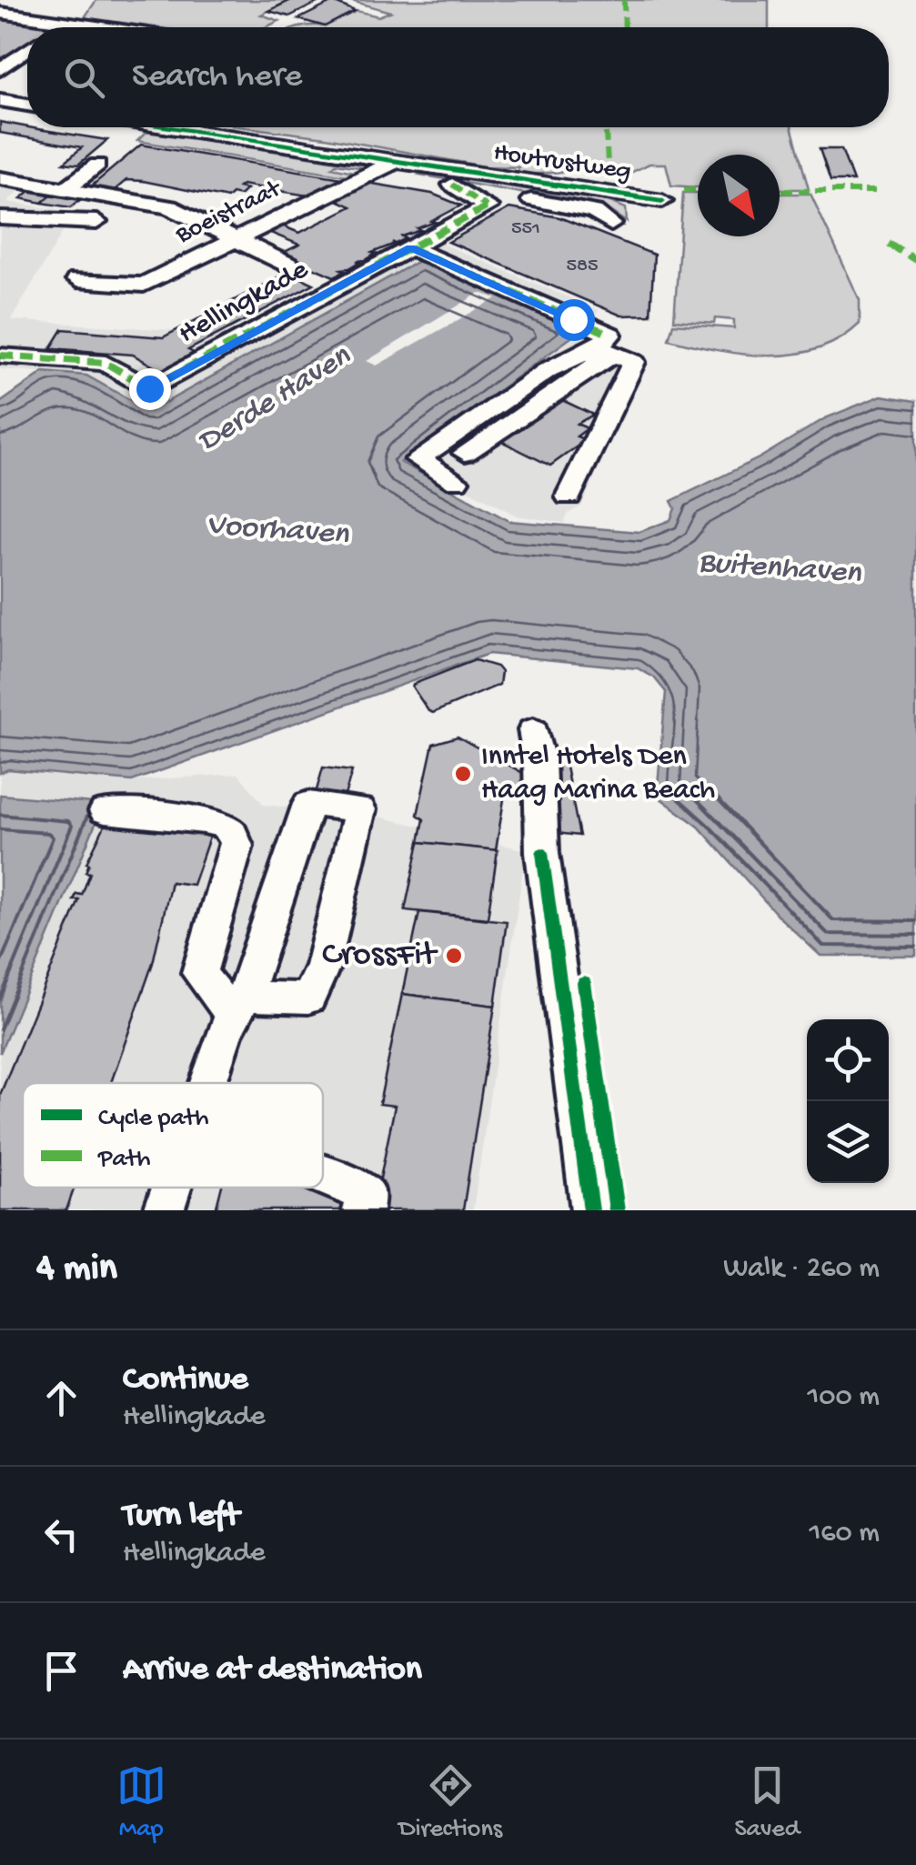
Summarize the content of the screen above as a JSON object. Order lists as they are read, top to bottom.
{
  "streets": {
    "street": ["Houtrustweg", "Boeistraat", "Hellingkade"]
  },
  "crossings": [
    ["Houtrustweg", "Boeistraat"]
  ],
  "water": ["Derde Haven", "Voorhaven", "Buitenhaven"],
  "places": ["Inntel Hotels Den Haag Marina Beach", "CrossFit"],
  "house_numbers": ["551", "585"],
  "legend": ["Cycle path", "Path"],
  "north": "bottom right",
  "page": {
    "search": "Search here",
    "heading": ["4 min", "Walk · 260 m"],
    "list": [
      ["Continue", "Hellingkade", "100 m"],
      ["Turn left", "Hellingkade", "160 m"],
      "Arrive at destination"
    ],
    "nav": ["Map", "Directions", "Saved"]
  }
}
